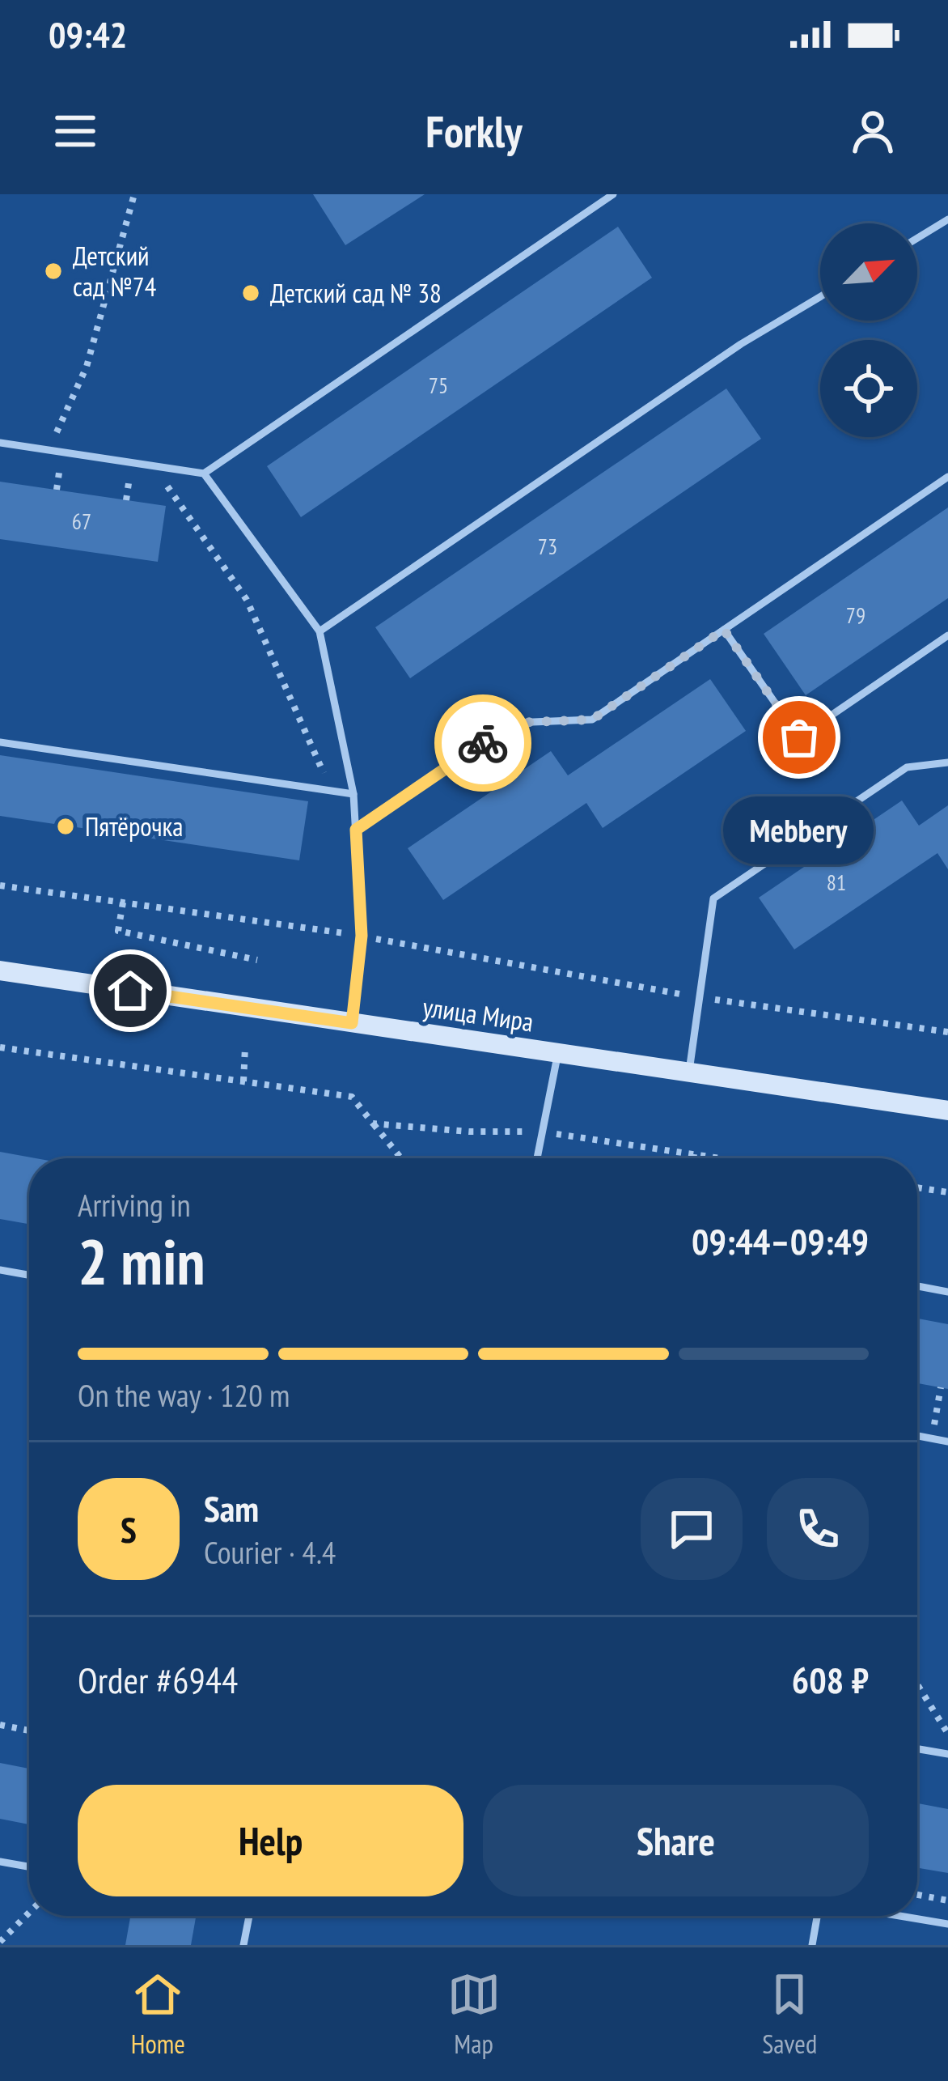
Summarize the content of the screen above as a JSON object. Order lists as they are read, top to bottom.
{
  "streets": {
    "main road": ["улица Мира"]
  },
  "places": [
    "Детский сад №74",
    "Детский сад № 38",
    "Mebbery",
    "Пятёрочка"
  ],
  "house_numbers": [
    "75",
    "67",
    "73",
    "79",
    "81"
  ],
  "north": "top right",
  "page": {
    "status": "09:42",
    "header": "Forkly",
    "bubble": "Mebbery",
    "heading": ["2 min", "Arriving in", "09:44–09:49"],
    "panel": [
      "Sam",
      "Courier · 4.4",
      "Order #6944",
      "608 ₽"
    ],
    "bar": "On the way · 120 m",
    "round": "S",
    "buttons": ["Help", "Share"],
    "tabs": ["Home", "Map", "Saved"]
  }
}
